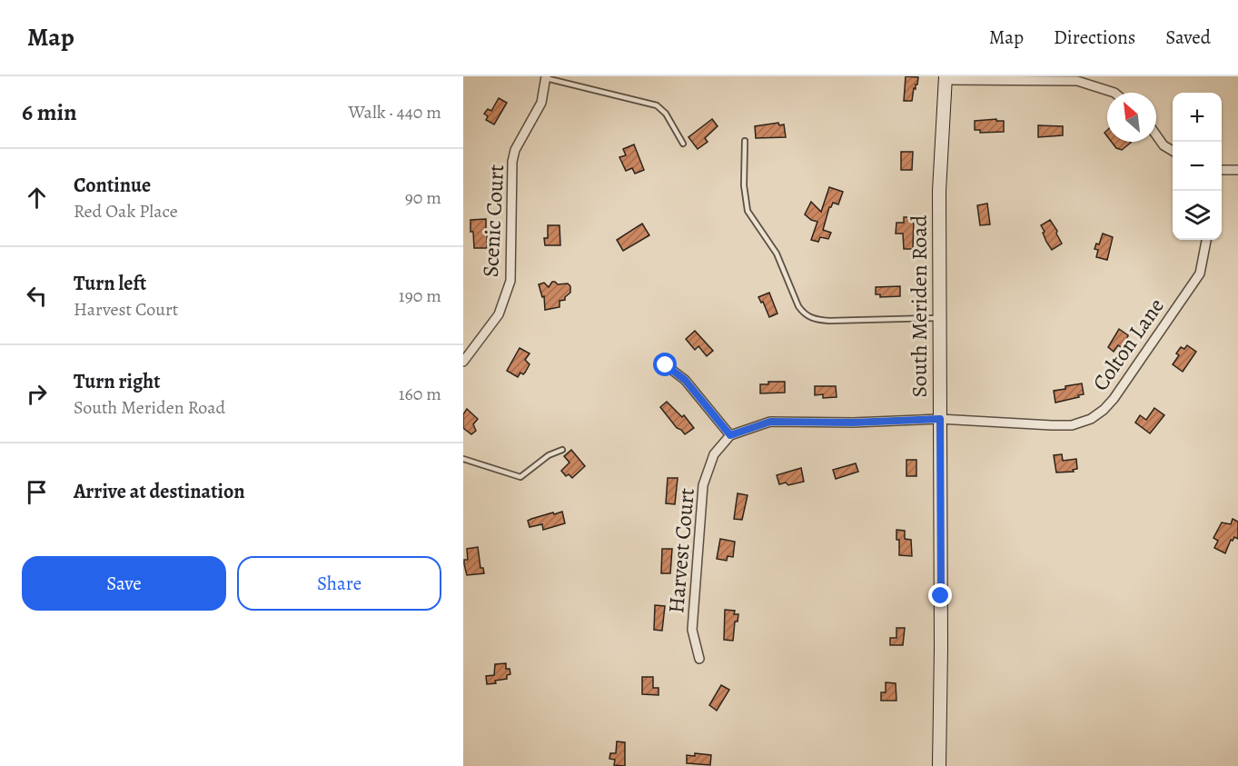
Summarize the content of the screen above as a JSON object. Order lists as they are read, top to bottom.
{
  "streets": {
    "main road": ["South Meriden Road"],
    "street": ["Scenic Court", "Colton Lane", "Harvest Court"]
  },
  "crossings": [
    ["South Meriden Road", "Colton Lane"]
  ],
  "north": "top left",
  "page": {
    "header": "Map",
    "nav": ["Map", "Directions", "Saved"],
    "heading": ["6 min", "Walk · 440 m"],
    "map_buttons": ["+", "−"],
    "list": [
      ["Continue", "Red Oak Place", "90 m"],
      ["Turn left", "Harvest Court", "190 m"],
      ["Turn right", "South Meriden Road", "160 m"],
      "Arrive at destination"
    ],
    "buttons": ["Save", "Share"]
  }
}
